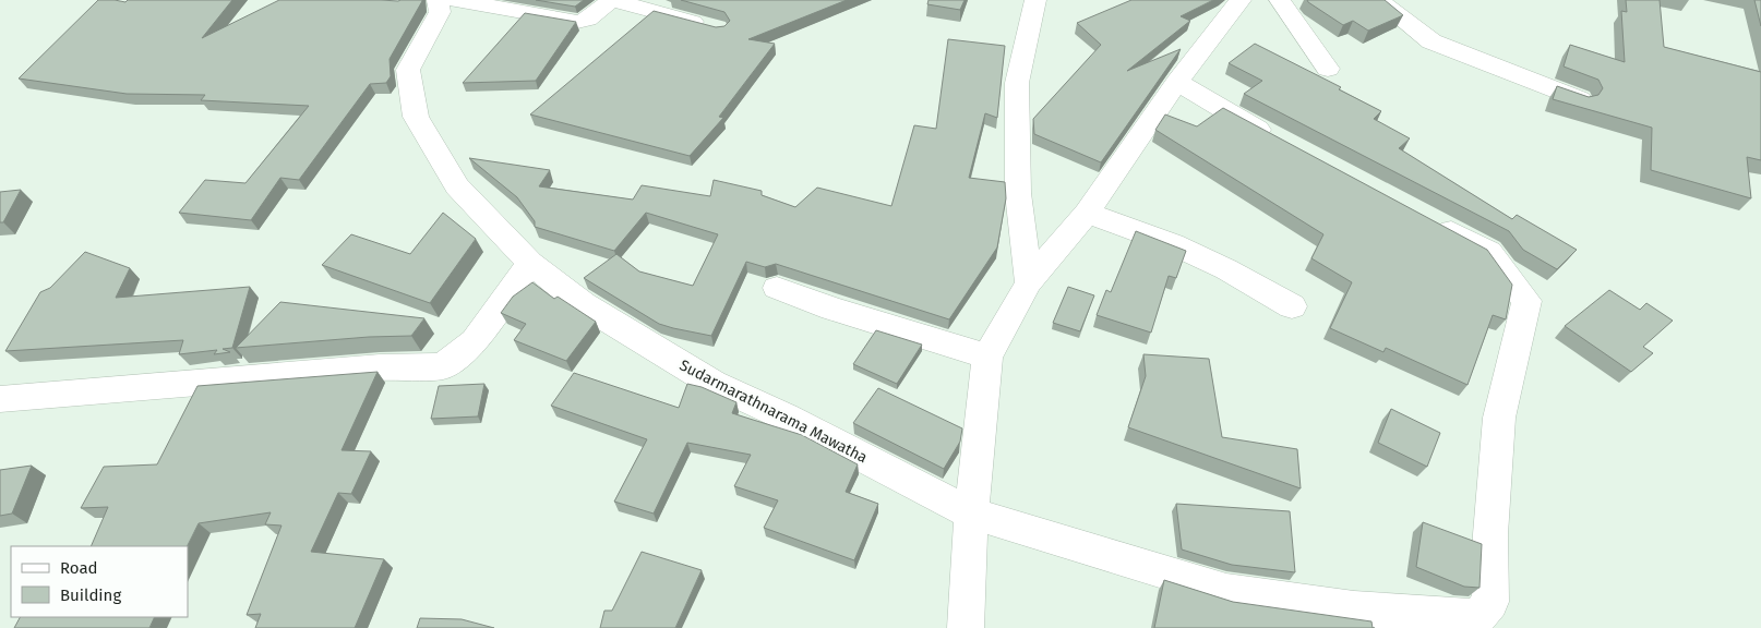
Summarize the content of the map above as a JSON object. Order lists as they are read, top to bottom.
{
  "streets": {
    "street": ["Sudarmarathnarama Mawatha"]
  },
  "legend": ["Road", "Building"]
}
